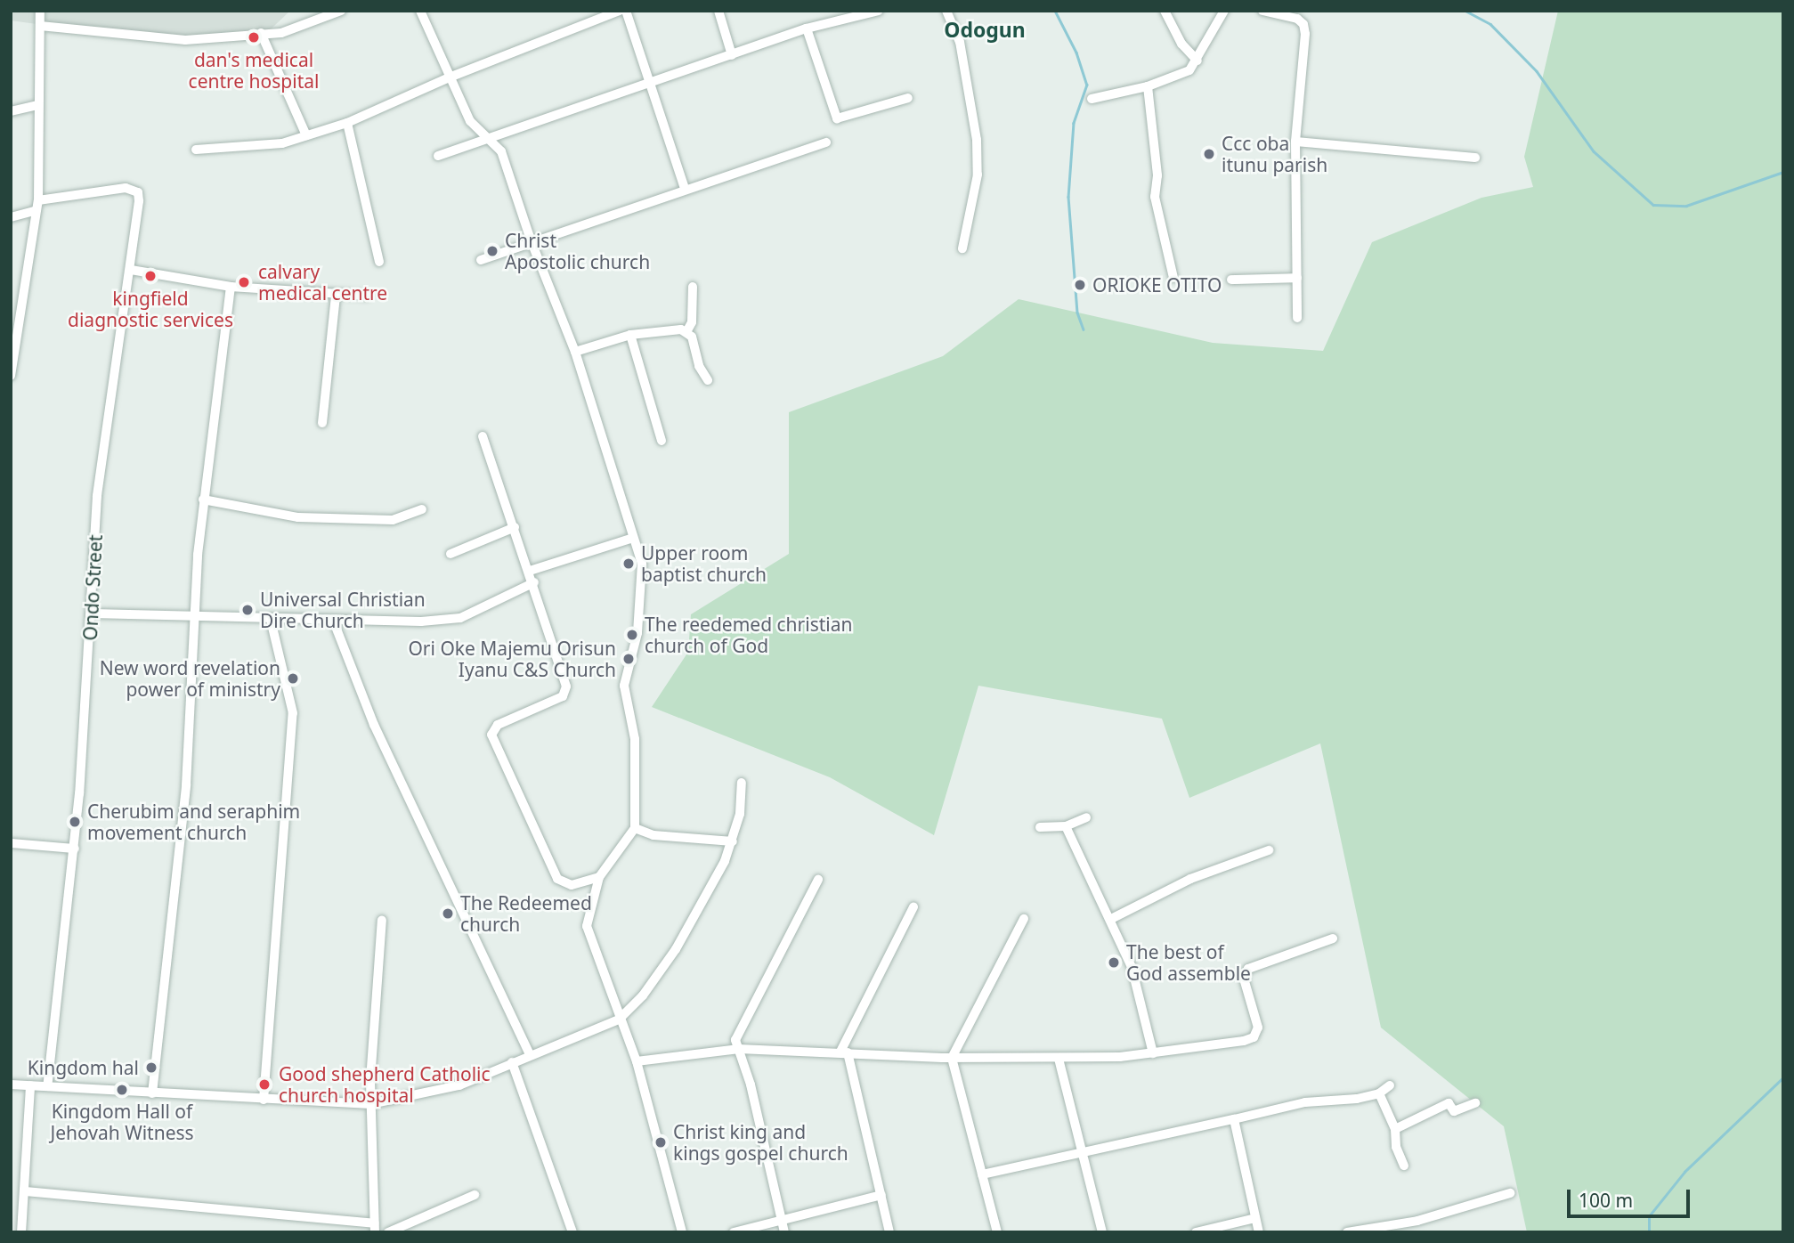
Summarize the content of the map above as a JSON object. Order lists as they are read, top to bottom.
{
  "streets": {
    "street": ["Ondo Street"]
  },
  "districts": ["Odogun"],
  "places": [
    "dan's medical centre hospital",
    "Ccc oba itunu parish",
    "Christ Apostolic church",
    "kingfield diagnostic services",
    "calvary medical centre",
    "ORIOKE OTITO",
    "Upper room baptist church",
    "Universal Christian Dire Church",
    "The reedemed christian church of God",
    "Ori Oke Majemu Orisun Iyanu C&S Church",
    "New word revelation power of ministry",
    "Cherubim and seraphim movement church",
    "The Redeemed church",
    "The best of God assemble",
    "Kingdom hal",
    "Good shepherd Catholic church hospital",
    "Kingdom Hall of Jehovah Witness",
    "Christ king and kings gospel church"
  ],
  "scale_bar": "100 m"
}
